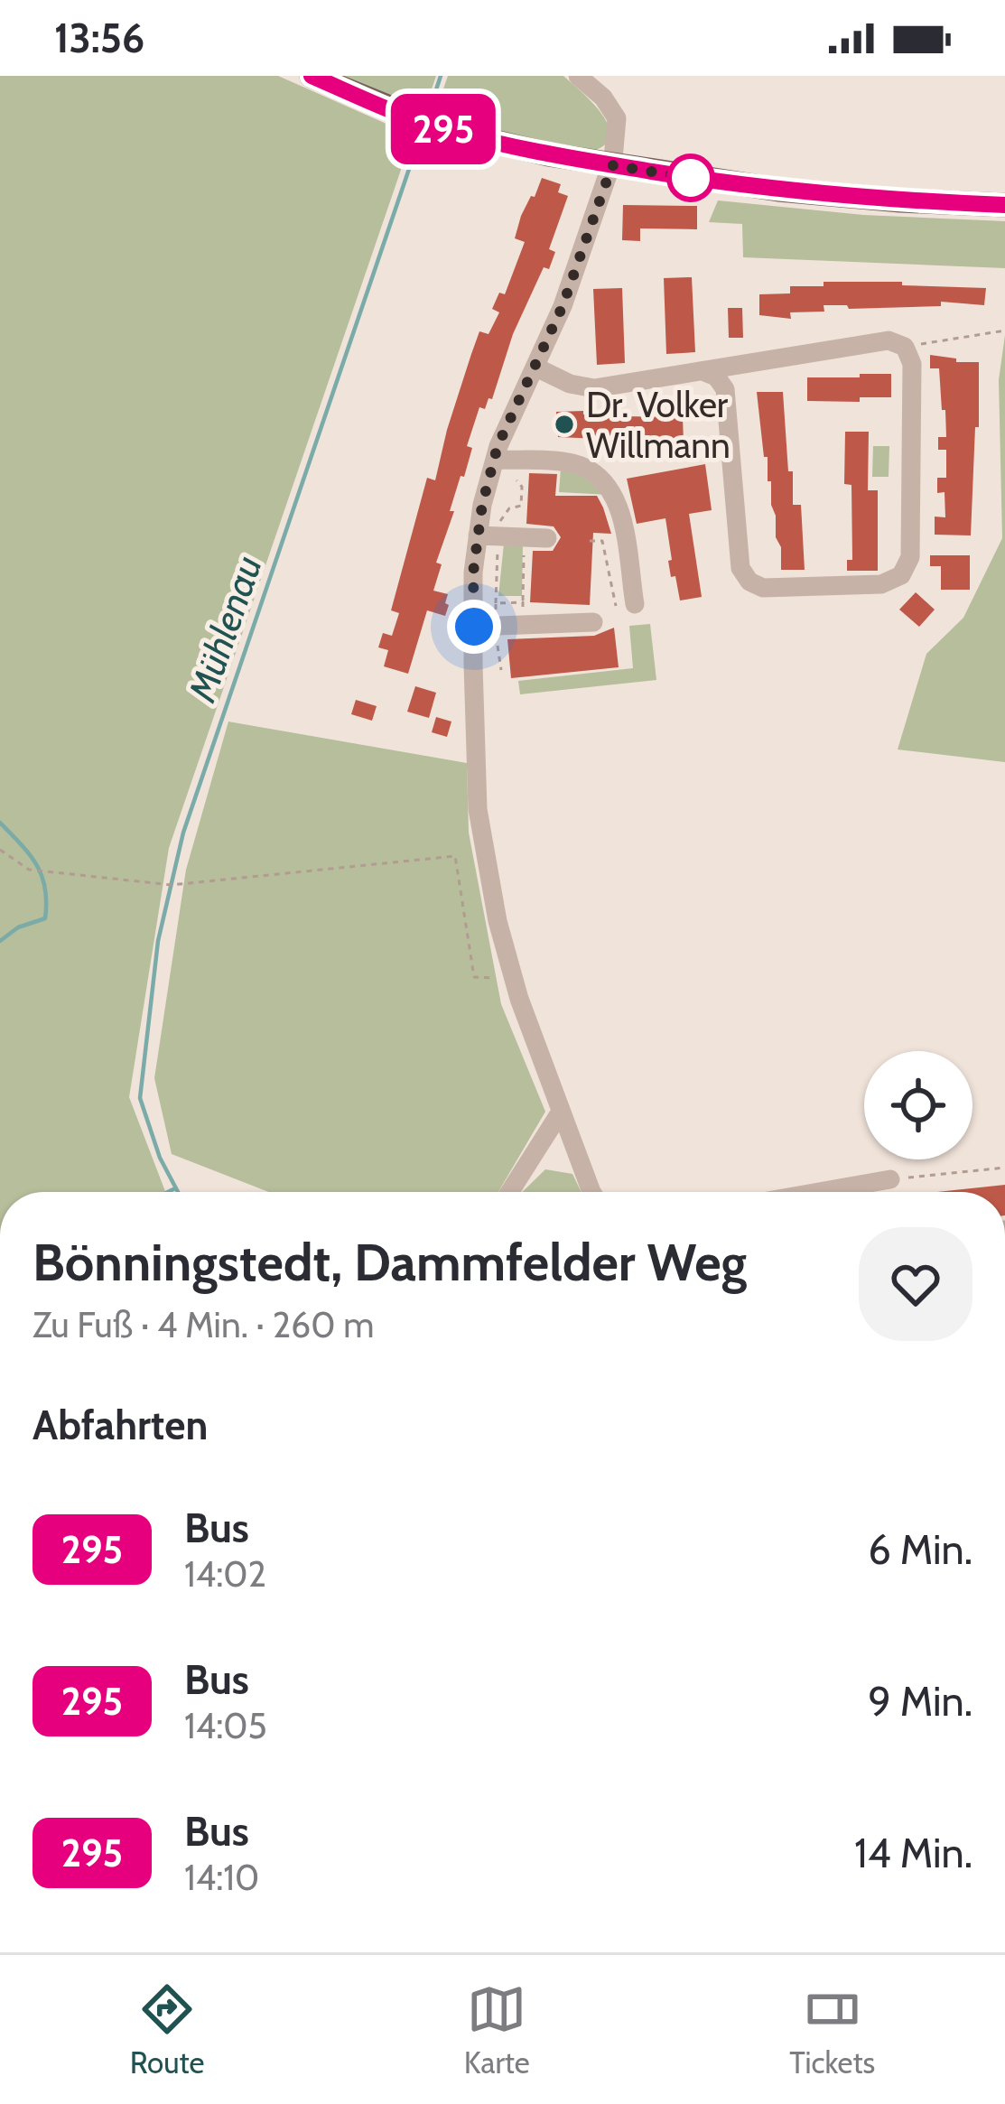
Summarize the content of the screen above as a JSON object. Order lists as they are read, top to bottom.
{
  "water": ["Mühlenau"],
  "places": ["Dr. Volker Willmann"],
  "lines": ["bus line 295"],
  "page": {
    "status": "13:56",
    "on_map": "295",
    "heading": [
      ["Bönningstedt, Dammfelder Weg", "Zu Fuß · 4 Min. · 260 m"],
      "Abfahrten"
    ],
    "list": [
      {
        "mark": "295",
        "name": "Bus",
        "note": "14:02",
        "value": "6 Min."
      },
      {
        "mark": "295",
        "name": "Bus",
        "note": "14:05",
        "value": "9 Min."
      },
      {
        "mark": "295",
        "name": "Bus",
        "note": "14:10",
        "value": "14 Min."
      }
    ],
    "tabs": ["Route", "Karte", "Tickets"]
  }
}
